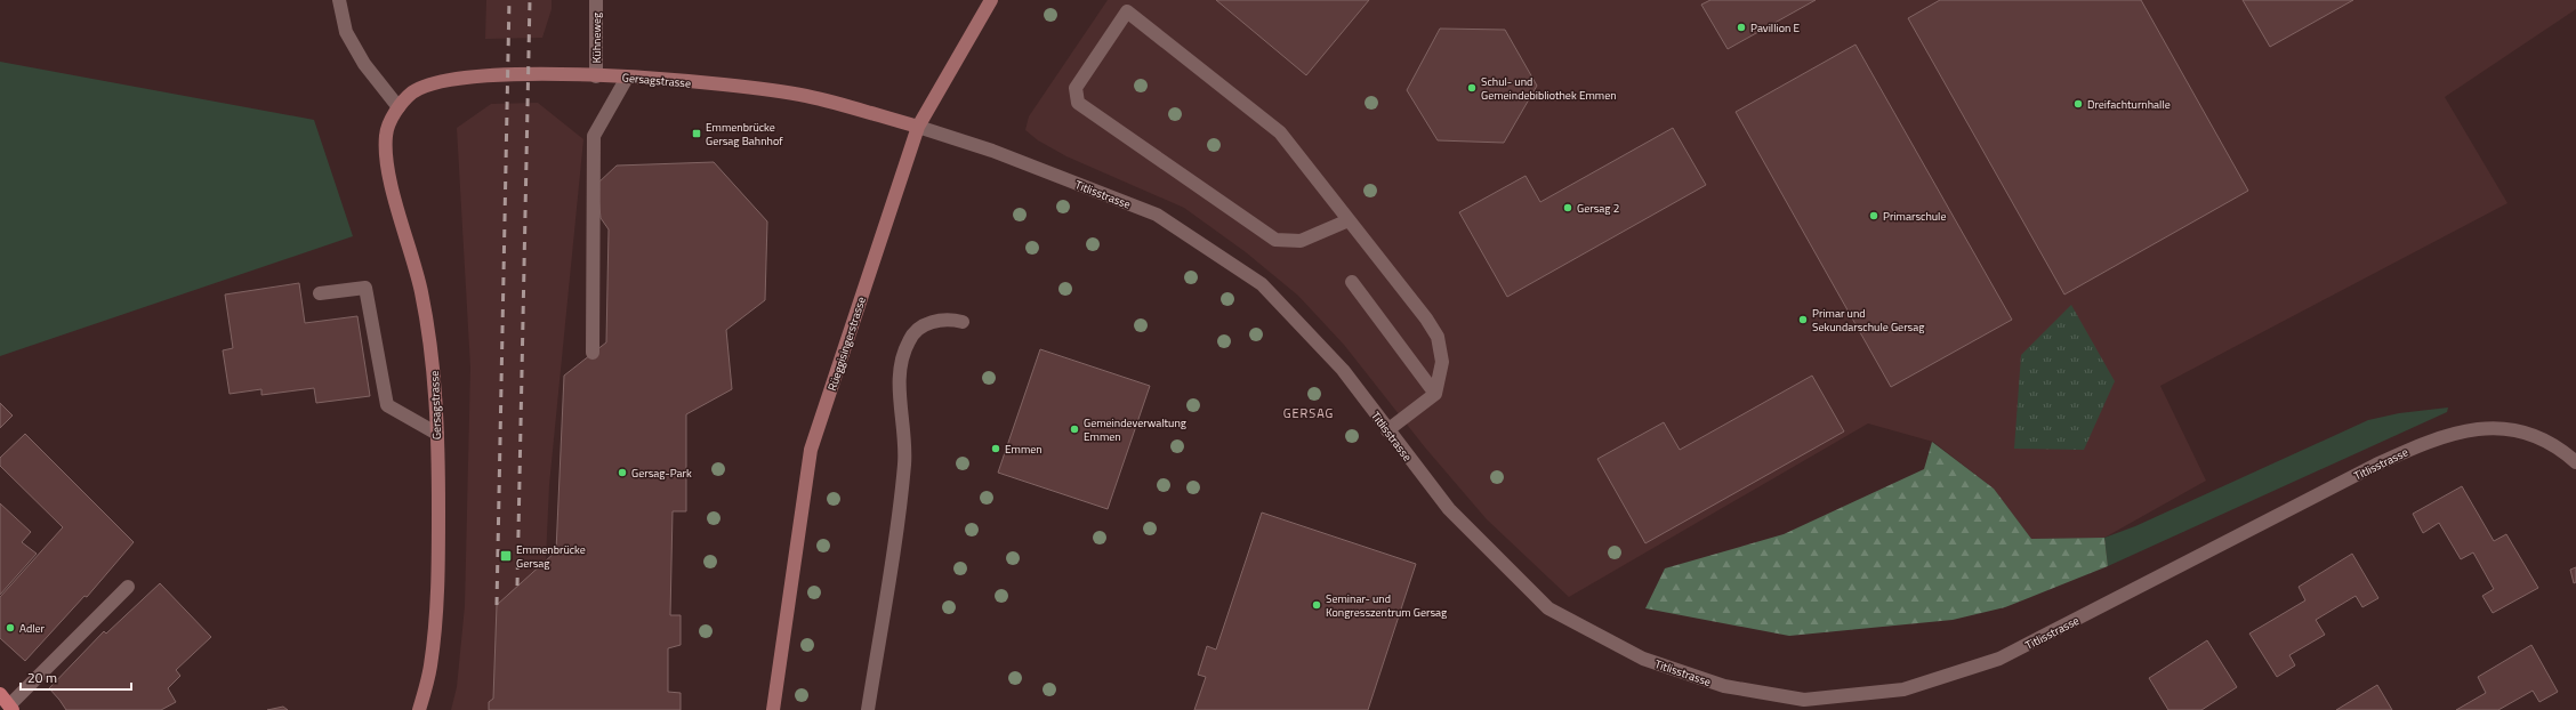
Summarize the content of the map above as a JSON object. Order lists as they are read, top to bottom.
{
  "streets": {
    "street": [
      "Kühneweg",
      "Gersagstrasse",
      "Titlisstrasse",
      "Rüeggisingerstrasse"
    ]
  },
  "crossings": [
    ["Kühneweg", "Gersagstrasse"],
    ["Gersagstrasse", "Titlisstrasse"],
    ["Gersagstrasse", "Rüeggisingerstrasse"],
    ["Titlisstrasse", "Rüeggisingerstrasse"]
  ],
  "districts": ["GERSAG"],
  "places": {
    "other": [
      "Pavillion E",
      "Schul- und Gemeindebibliothek Emmen",
      "Dreifachturnhalle",
      "Gersag 2",
      "Primarschule",
      "Primar und Sekundarschule Gersag",
      "Gemeindeverwaltung Emmen",
      "Emmen",
      "Gersag-Park",
      "Seminar- und Kongresszentrum Gersag",
      "Adler"
    ],
    "transit": ["Emmenbrücke Gersag Bahnhof", "Emmenbrücke Gersag"]
  },
  "scale_bar": "20 m"
}
